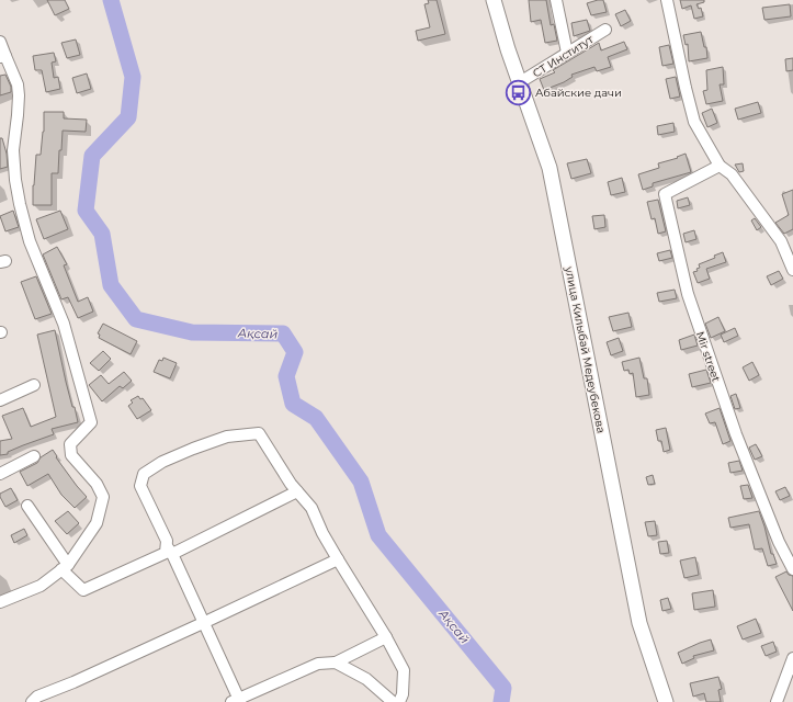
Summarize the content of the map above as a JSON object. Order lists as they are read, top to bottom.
{
  "streets": {
    "main road": ["улица Килыбай Медеубекова"],
    "street": ["СТ Институт", "Mir street"]
  },
  "crossings": [
    ["СТ Институт", "улица Килыбай Медеубекова"]
  ],
  "water": ["Ақсай"],
  "places": {
    "bus stop": ["Абайские дачи"]
  }
}
